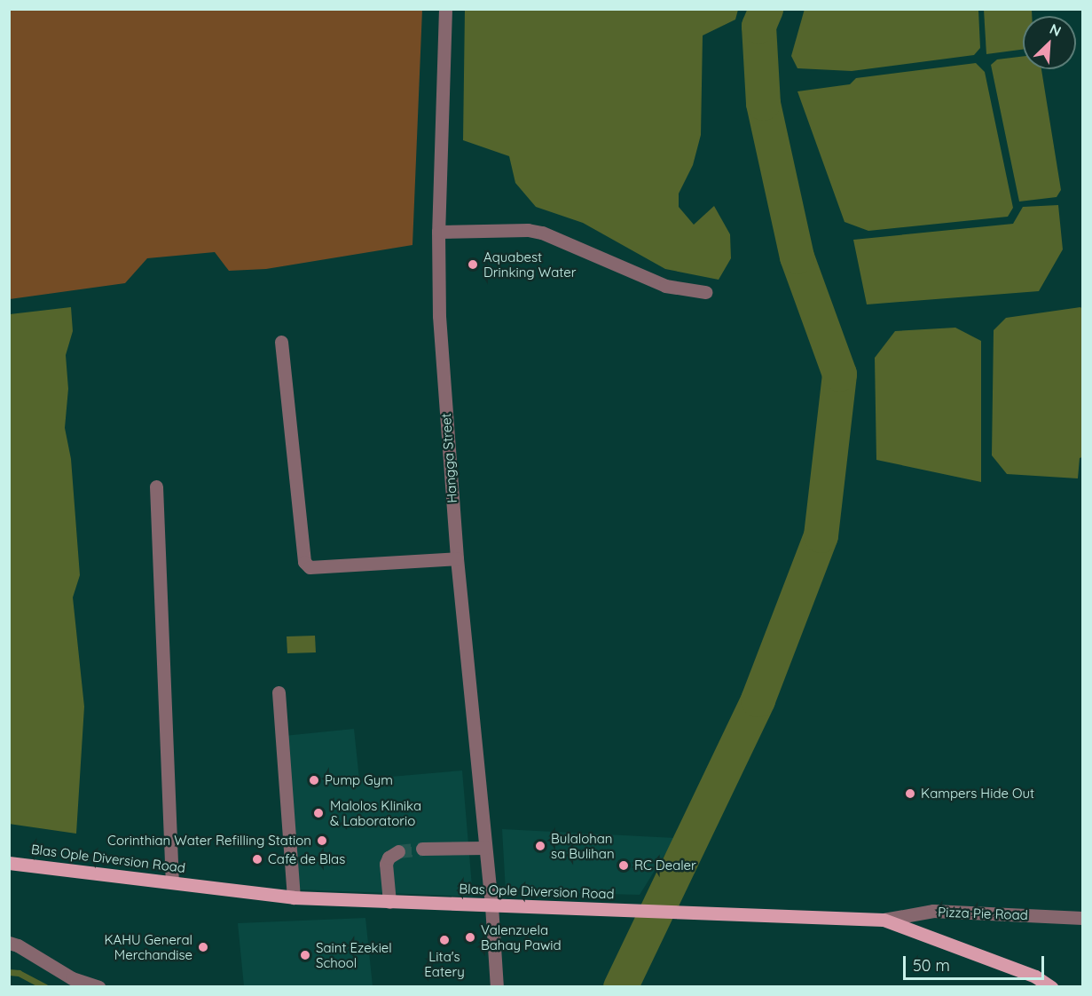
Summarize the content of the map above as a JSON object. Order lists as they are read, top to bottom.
{
  "streets": {
    "main road": ["Blas Ople Diversion Road"],
    "street": ["Hangga Street", "Pizza Pie Road"]
  },
  "crossings": [
    ["Hangga Street", "Blas Ople Diversion Road"],
    ["Blas Ople Diversion Road", "Pizza Pie Road"]
  ],
  "places": [
    "Aquabest Drinking Water",
    "Pump Gym",
    "Kampers Hide Out",
    "Malolos Klinika & Laboratorio",
    "Corinthian Water Refilling Station",
    "Bulalohan sa Bulihan",
    "Café de Blas",
    "RC Dealer",
    "Valenzuela Bahay Pawid",
    "Lita's Eatery",
    "KAHU General Merchandise",
    "Saint Ezekiel School"
  ],
  "scale_bar": "50 m",
  "north": "top right"
}
